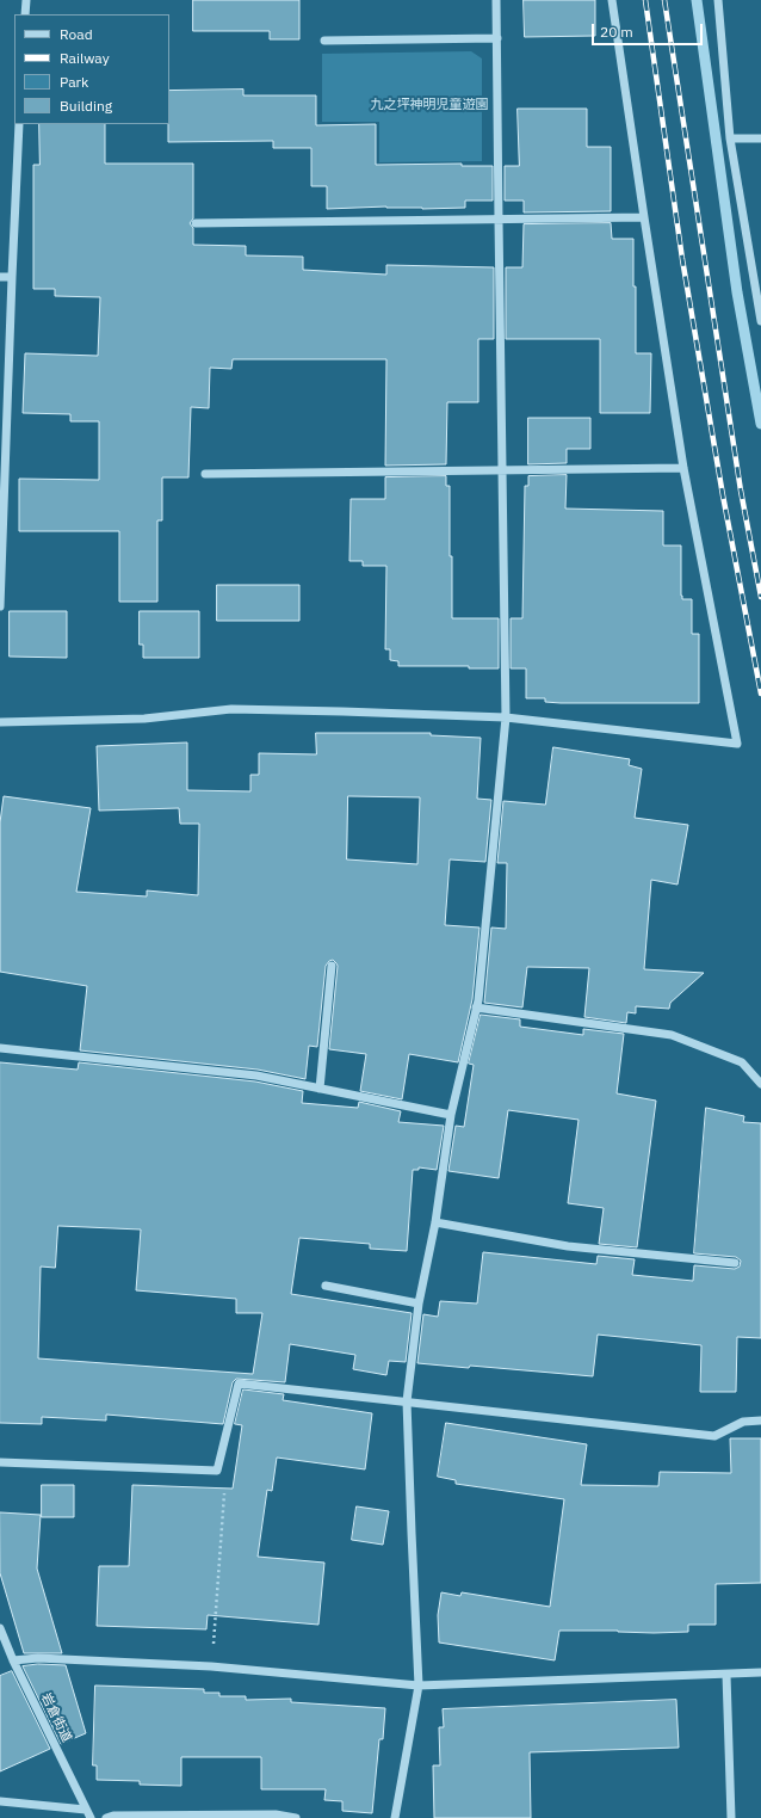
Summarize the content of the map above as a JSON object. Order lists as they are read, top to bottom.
{
  "streets": {
    "street": ["岩倉街道"]
  },
  "parks": ["九之坪神明児童遊園"],
  "legend": [
    "Road",
    "Railway",
    "Park",
    "Building"
  ],
  "scale_bar": "20 m"
}
